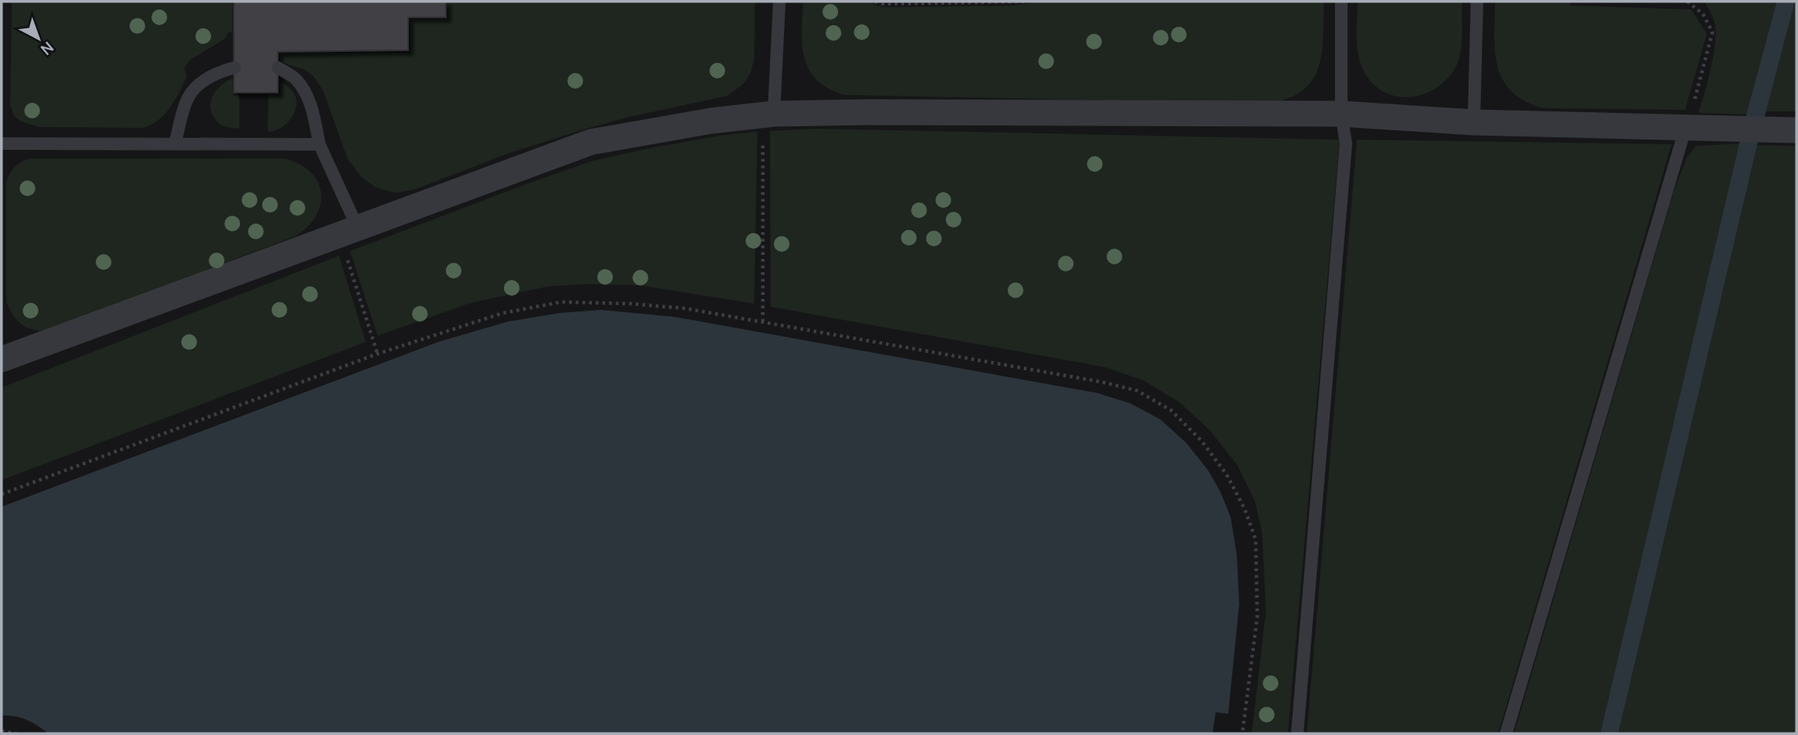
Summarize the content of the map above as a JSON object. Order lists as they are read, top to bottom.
{
  "north": "bottom right"
}
